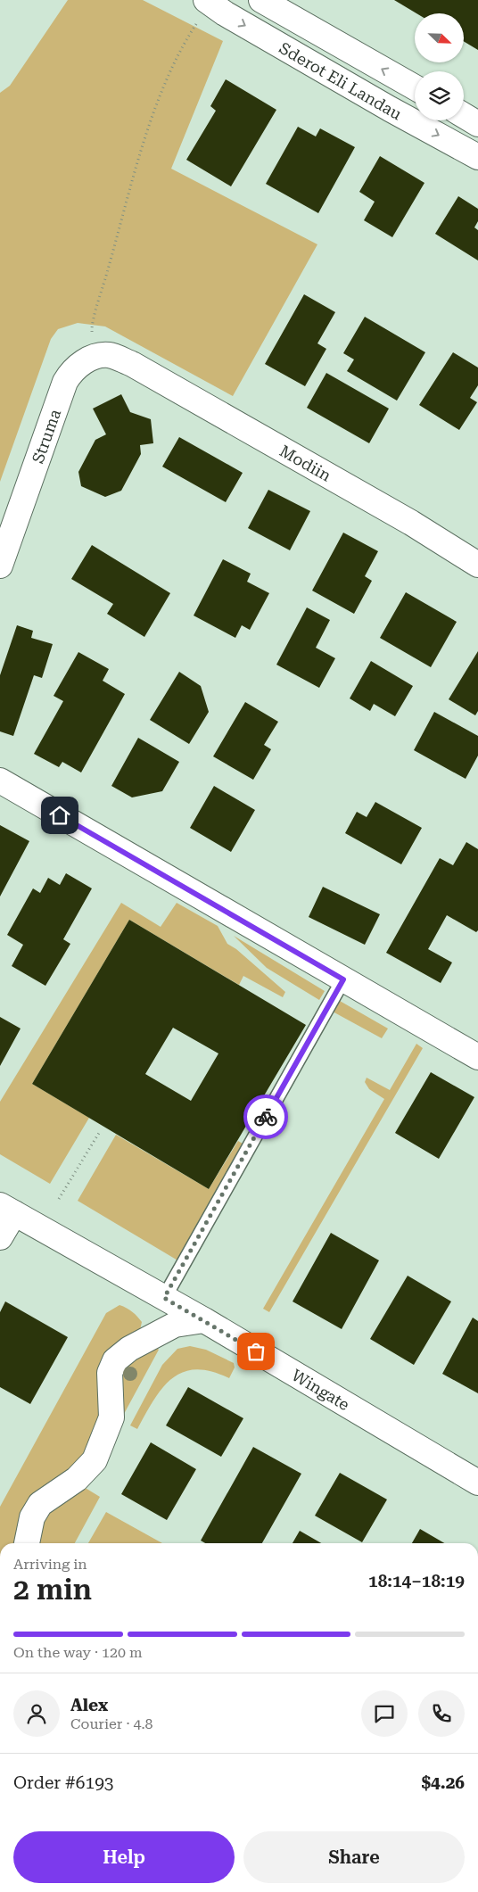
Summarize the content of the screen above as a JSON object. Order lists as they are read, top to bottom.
{
  "streets": {
    "street": [
      "Sderot Eli Landau",
      "Struma",
      "Modiin",
      "Wingate"
    ]
  },
  "crossings": [
    ["Struma", "Modiin"]
  ],
  "north": "bottom right",
  "page": {
    "heading": ["2 min", "Arriving in", "18:14–18:19"],
    "panel": [
      "Alex",
      "Courier · 4.8",
      "Order #6193",
      "$4.26"
    ],
    "bar": "On the way · 120 m",
    "buttons": ["Help", "Share"]
  }
}
